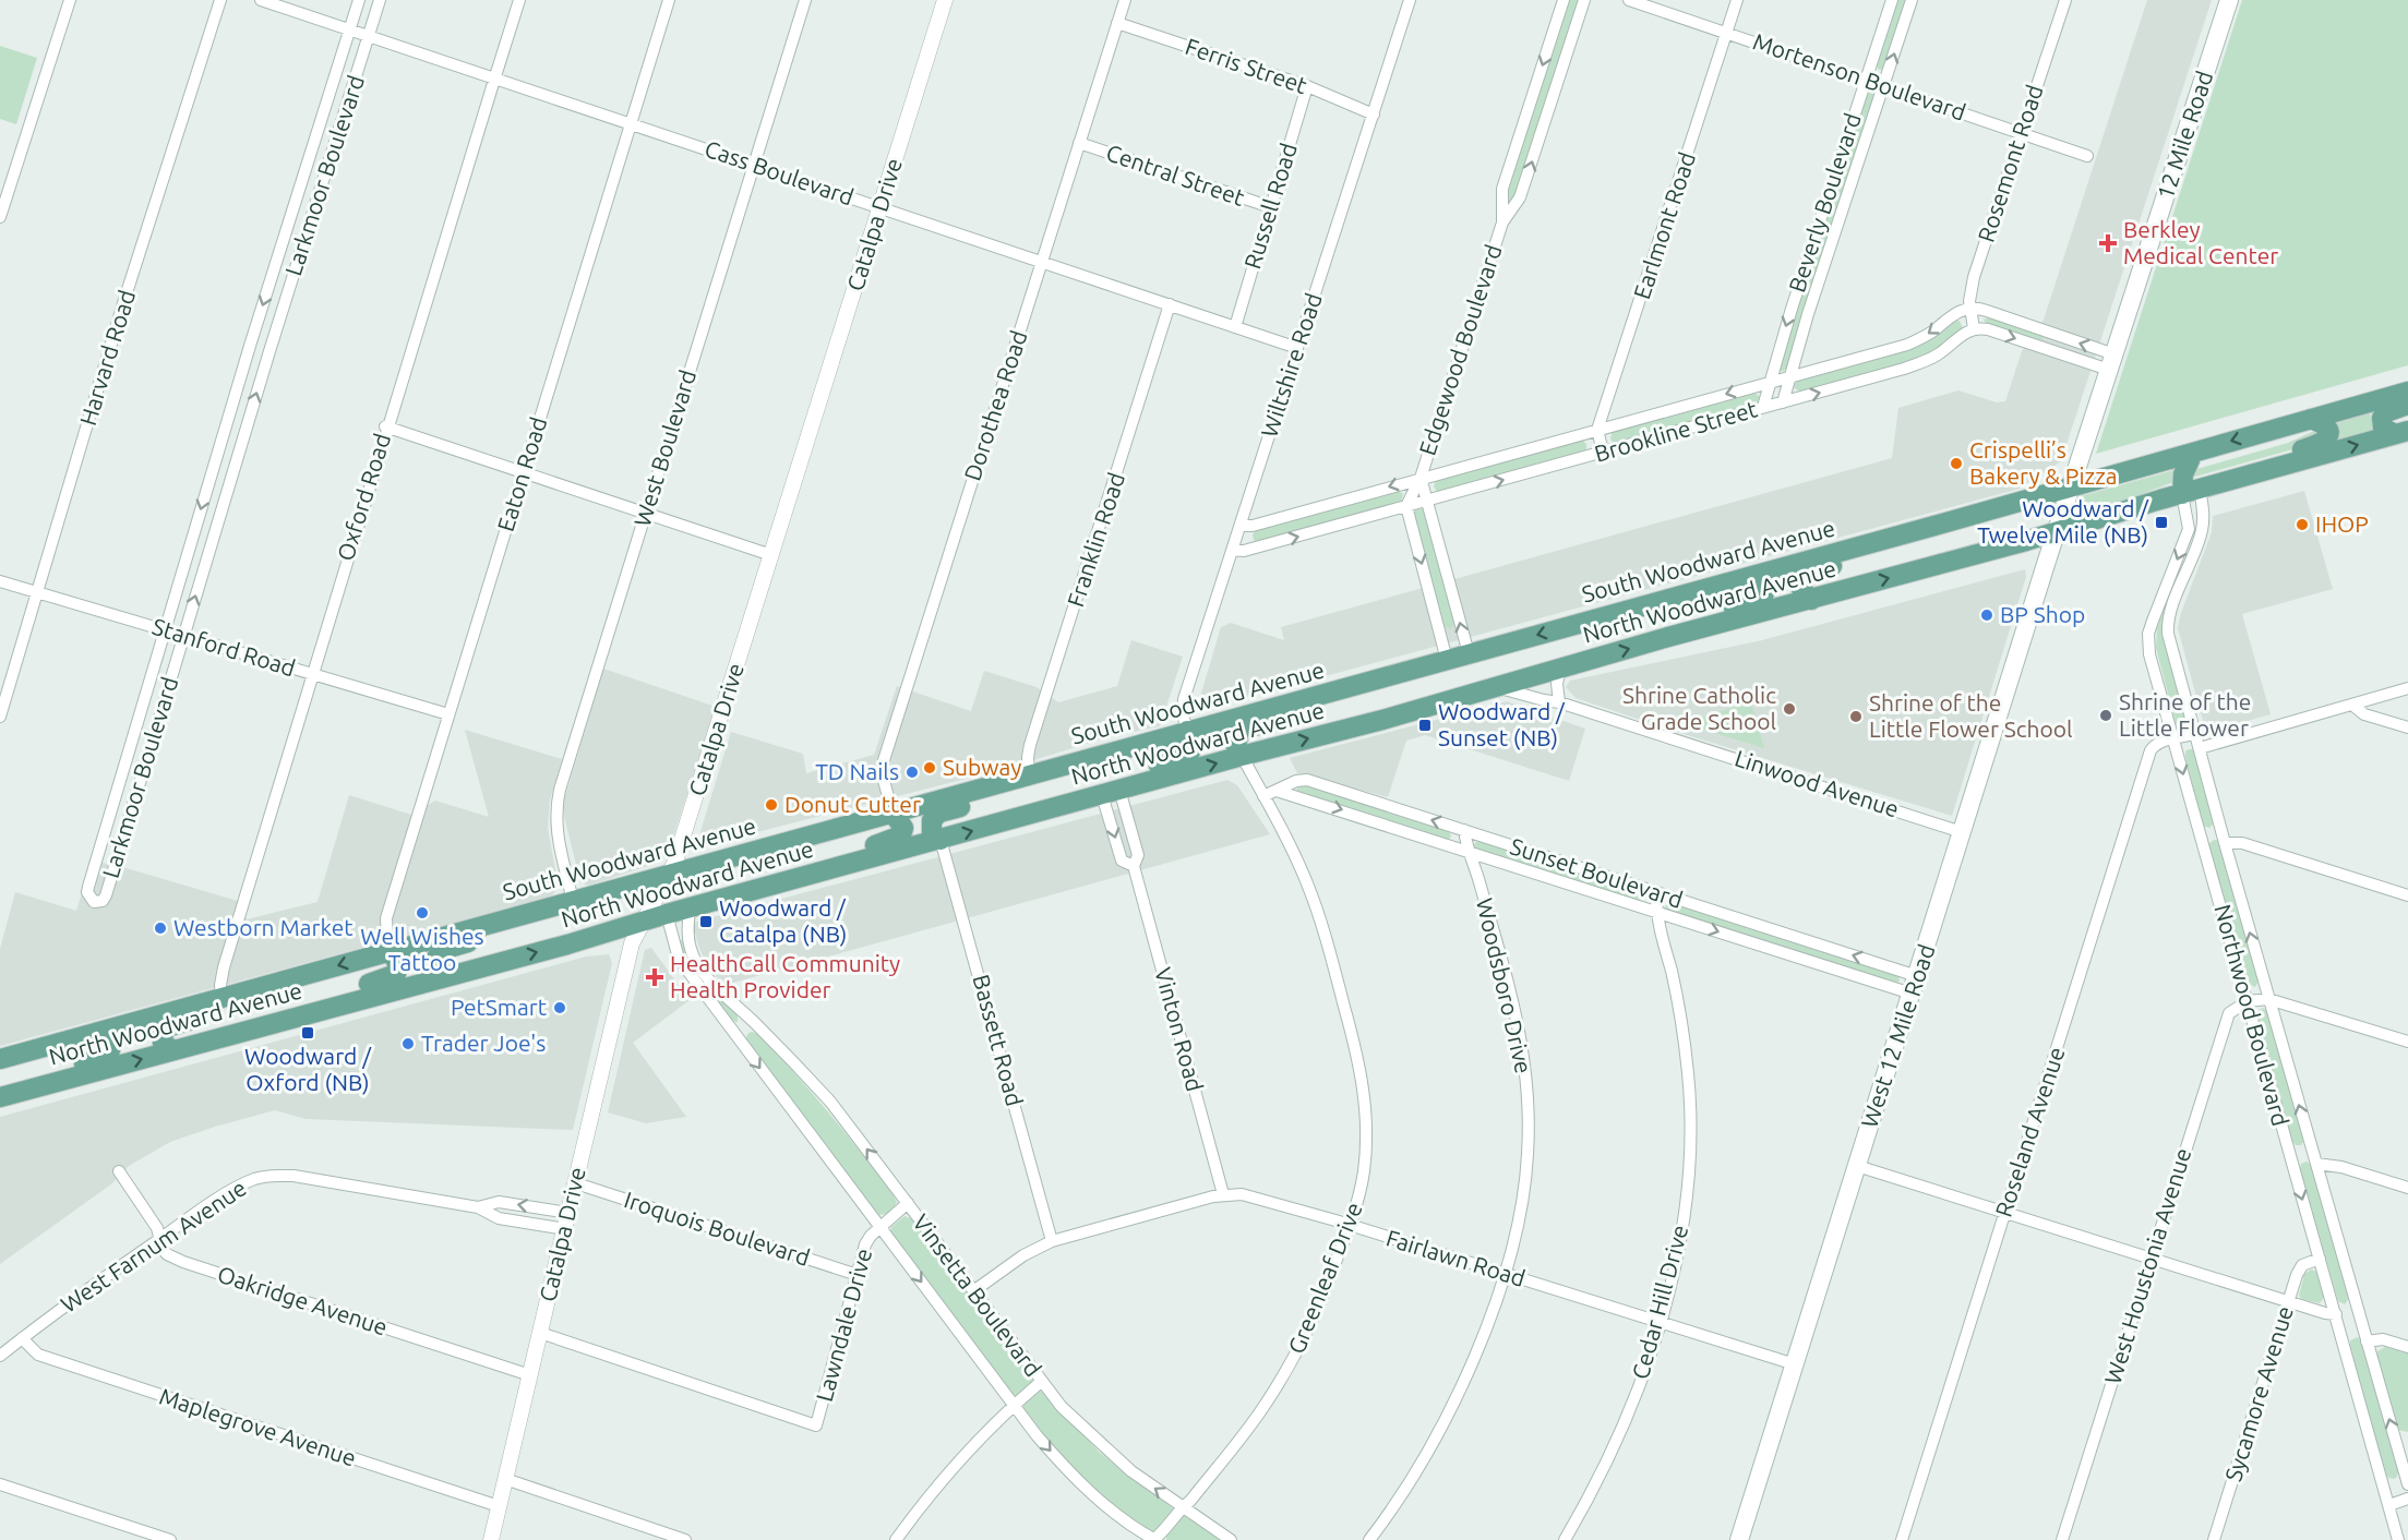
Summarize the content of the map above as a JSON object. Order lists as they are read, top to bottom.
{
  "streets": {
    "main road": [
      "12 Mile Road",
      "South Woodward Avenue",
      "North Woodward Avenue",
      "West 12 Mile Road"
    ],
    "street": [
      "Ferris Street",
      "Mortenson Boulevard",
      "Rosemont Road",
      "Cass Boulevard",
      "Larkmoor Boulevard",
      "Central Street",
      "Beverly Boulevard",
      "Russell Road",
      "Catalpa Drive",
      "Earlmont Road",
      "Edgewood Boulevard",
      "Harvard Road",
      "Wiltshire Road",
      "Dorothea Road",
      "Brookline Street",
      "West Boulevard",
      "Eaton Road",
      "Oxford Road",
      "Franklin Road",
      "Stanford Road",
      "Linwood Avenue",
      "Sunset Boulevard",
      "Woodsboro Drive",
      "Northwood Boulevard",
      "Vinton Road",
      "Bassett Road",
      "Roseland Avenue",
      "Iroquois Boulevard",
      "West Farnum Avenue",
      "Fairlawn Road",
      "West Houstonia Avenue",
      "Greenleaf Drive",
      "Vinsetta Boulevard",
      "Oakridge Avenue",
      "Cedar Hill Drive",
      "Lawndale Drive",
      "Sycamore Avenue",
      "Maplegrove Avenue"
    ]
  },
  "crossings": [
    ["Ferris Street", "Russell Road"],
    ["Ferris Street", "Wiltshire Road"],
    ["Ferris Street", "Dorothea Road"],
    ["Mortenson Boulevard", "Rosemont Road"],
    ["Mortenson Boulevard", "Beverly Boulevard"],
    ["Mortenson Boulevard", "Earlmont Road"],
    ["12 Mile Road", "South Woodward Avenue"],
    ["12 Mile Road", "North Woodward Avenue"],
    ["12 Mile Road", "West 12 Mile Road"],
    ["Rosemont Road", "Brookline Street"],
    ["Cass Boulevard", "Larkmoor Boulevard"],
    ["Cass Boulevard", "Russell Road"],
    ["Cass Boulevard", "Catalpa Drive"],
    ["Cass Boulevard", "Wiltshire Road"],
    ["Cass Boulevard", "Dorothea Road"],
    ["Cass Boulevard", "West Boulevard"],
    ["Cass Boulevard", "Eaton Road"],
    ["Cass Boulevard", "Oxford Road"],
    ["Cass Boulevard", "Franklin Road"],
    ["Larkmoor Boulevard", "Stanford Road"],
    ["Central Street", "Russell Road"],
    ["Central Street", "Dorothea Road"],
    ["Beverly Boulevard", "Brookline Street"],
    ["Catalpa Drive", "South Woodward Avenue"],
    ["Catalpa Drive", "North Woodward Avenue"],
    ["Catalpa Drive", "Iroquois Boulevard"],
    ["Catalpa Drive", "West Farnum Avenue"],
    ["Catalpa Drive", "Oakridge Avenue"],
    ["Catalpa Drive", "Lawndale Drive"],
    ["Catalpa Drive", "Maplegrove Avenue"],
    ["Earlmont Road", "Brookline Street"],
    ["Edgewood Boulevard", "Brookline Street"],
    ["Edgewood Boulevard", "South Woodward Avenue"],
    ["Harvard Road", "Stanford Road"],
    ["Wiltshire Road", "Brookline Street"],
    ["Wiltshire Road", "South Woodward Avenue"],
    ["Dorothea Road", "South Woodward Avenue"],
    ["West Boulevard", "South Woodward Avenue"],
    ["Eaton Road", "South Woodward Avenue"],
    ["Eaton Road", "Stanford Road"],
    ["Oxford Road", "South Woodward Avenue"],
    ["Oxford Road", "Stanford Road"],
    ["Franklin Road", "South Woodward Avenue"],
    ["North Woodward Avenue", "Linwood Avenue"],
    ["North Woodward Avenue", "Northwood Boulevard"],
    ["North Woodward Avenue", "Vinton Road"],
    ["North Woodward Avenue", "West 12 Mile Road"],
    ["North Woodward Avenue", "Bassett Road"],
    ["North Woodward Avenue", "Greenleaf Drive"],
    ["North Woodward Avenue", "Vinsetta Boulevard"],
    ["Linwood Avenue", "West 12 Mile Road"],
    ["Sunset Boulevard", "Woodsboro Drive"],
    ["Sunset Boulevard", "West 12 Mile Road"],
    ["Sunset Boulevard", "Greenleaf Drive"],
    ["Sunset Boulevard", "Cedar Hill Drive"],
    ["Woodsboro Drive", "Fairlawn Road"],
    ["Northwood Boulevard", "Roseland Avenue"],
    ["Northwood Boulevard", "West Houstonia Avenue"],
    ["Northwood Boulevard", "Sycamore Avenue"],
    ["Vinton Road", "Fairlawn Road"],
    ["West 12 Mile Road", "Fairlawn Road"],
    ["Bassett Road", "Fairlawn Road"],
    ["Iroquois Boulevard", "Lawndale Drive"],
    ["West Farnum Avenue", "Oakridge Avenue"],
    ["West Farnum Avenue", "Maplegrove Avenue"],
    ["Fairlawn Road", "Greenleaf Drive"],
    ["Fairlawn Road", "Vinsetta Boulevard"],
    ["Fairlawn Road", "Cedar Hill Drive"],
    ["Greenleaf Drive", "Vinsetta Boulevard"],
    ["Vinsetta Boulevard", "Lawndale Drive"]
  ],
  "one_way": ["North Woodward Avenue"],
  "places": {
    "health": ["Berkley Medical Center", "HealthCall Community Health Provider"],
    "other": [
      "Crispelli’s Bakery & Pizza",
      "IHOP",
      "BP Shop",
      "Shrine Catholic Grade School",
      "Shrine of the Little Flower",
      "Shrine of the Little Flower School",
      "Subway",
      "TD Nails",
      "Donut Cutter",
      "Well Wishes Tattoo",
      "Westborn Market",
      "PetSmart",
      "Trader Joe's"
    ],
    "transit": [
      "Woodward / Twelve Mile (NB)",
      "Woodward / Sunset (NB)",
      "Woodward / Catalpa (NB)",
      "Woodward / Oxford (NB)"
    ]
  }
}
